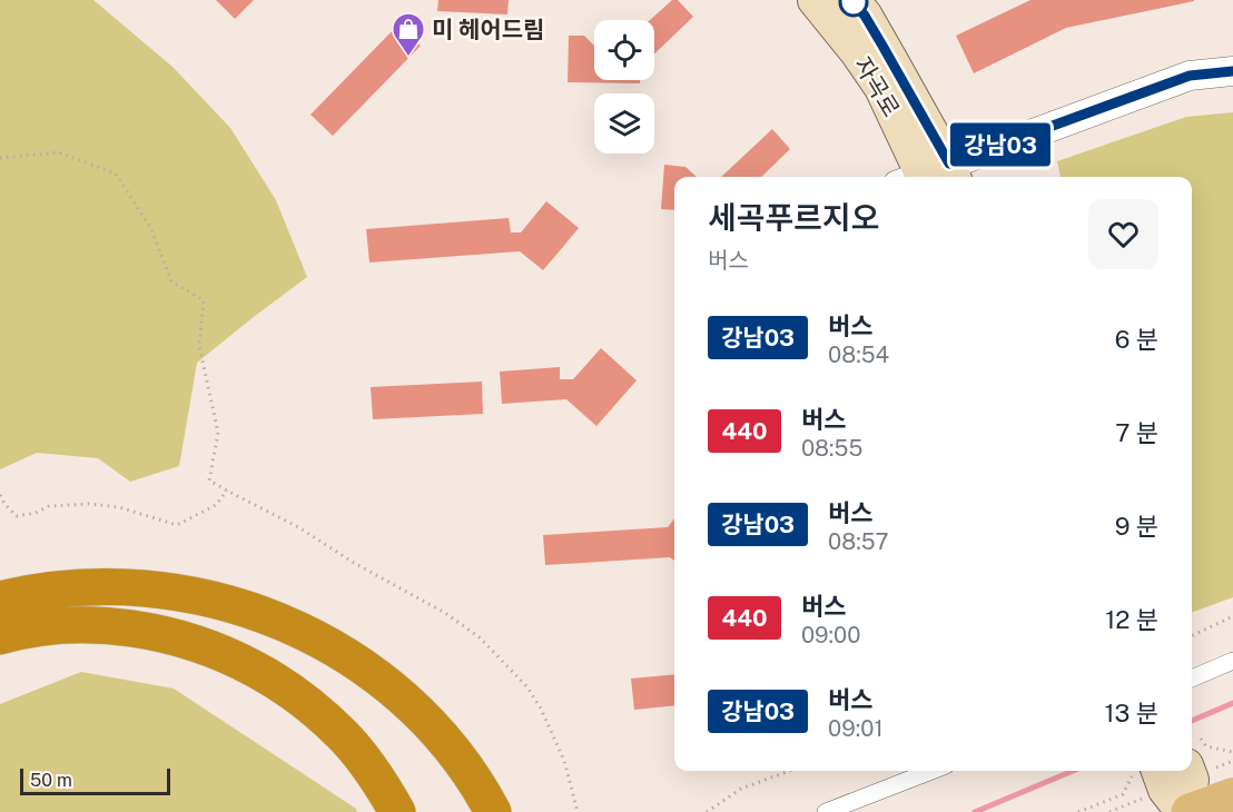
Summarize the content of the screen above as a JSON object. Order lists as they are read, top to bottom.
{
  "streets": {
    "main road": ["자곡로"]
  },
  "places": {
    "shop": ["미 헤어드림"]
  },
  "lines": ["bus line 강남03"],
  "scale_bar": "50 m",
  "page": {
    "on_map": "강남03",
    "heading": ["세곡푸르지오", "버스"],
    "list": [
      {
        "mark": "강남03",
        "name": "버스",
        "note": "08:54",
        "value": "6 분"
      },
      {
        "mark": "440",
        "name": "버스",
        "note": "08:55",
        "value": "7 분"
      },
      {
        "mark": "강남03",
        "name": "버스",
        "note": "08:57",
        "value": "9 분"
      },
      {
        "mark": "440",
        "name": "버스",
        "note": "09:00",
        "value": "12 분"
      },
      {
        "mark": "강남03",
        "name": "버스",
        "note": "09:01",
        "value": "13 분"
      }
    ],
    "scale": "50 m"
  }
}
